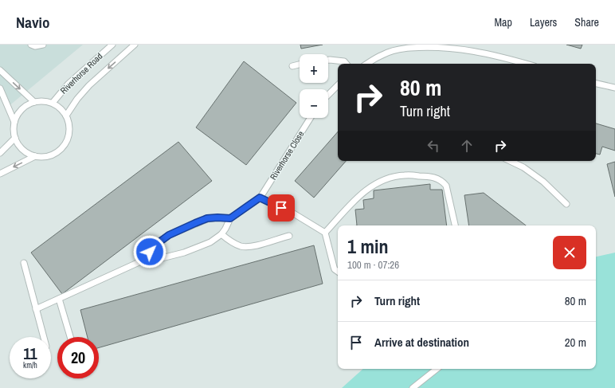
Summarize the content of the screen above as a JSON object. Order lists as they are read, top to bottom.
{
  "streets": {
    "lane": ["Riverhorse Road", "Riverhorse Close"]
  },
  "page": {
    "header": "Navio",
    "nav": ["Map", "Layers", "Share"],
    "map_buttons": ["+", "−"],
    "turn": ["80 m", "Turn right"],
    "heading": ["1 min", "100 m · 07:26"],
    "list": [
      {
        "name": "Turn right",
        "value": "80 m"
      },
      {
        "name": "Arrive at destination",
        "value": "20 m"
      }
    ],
    "speed": "11 km/h",
    "limit": "20"
  }
}
